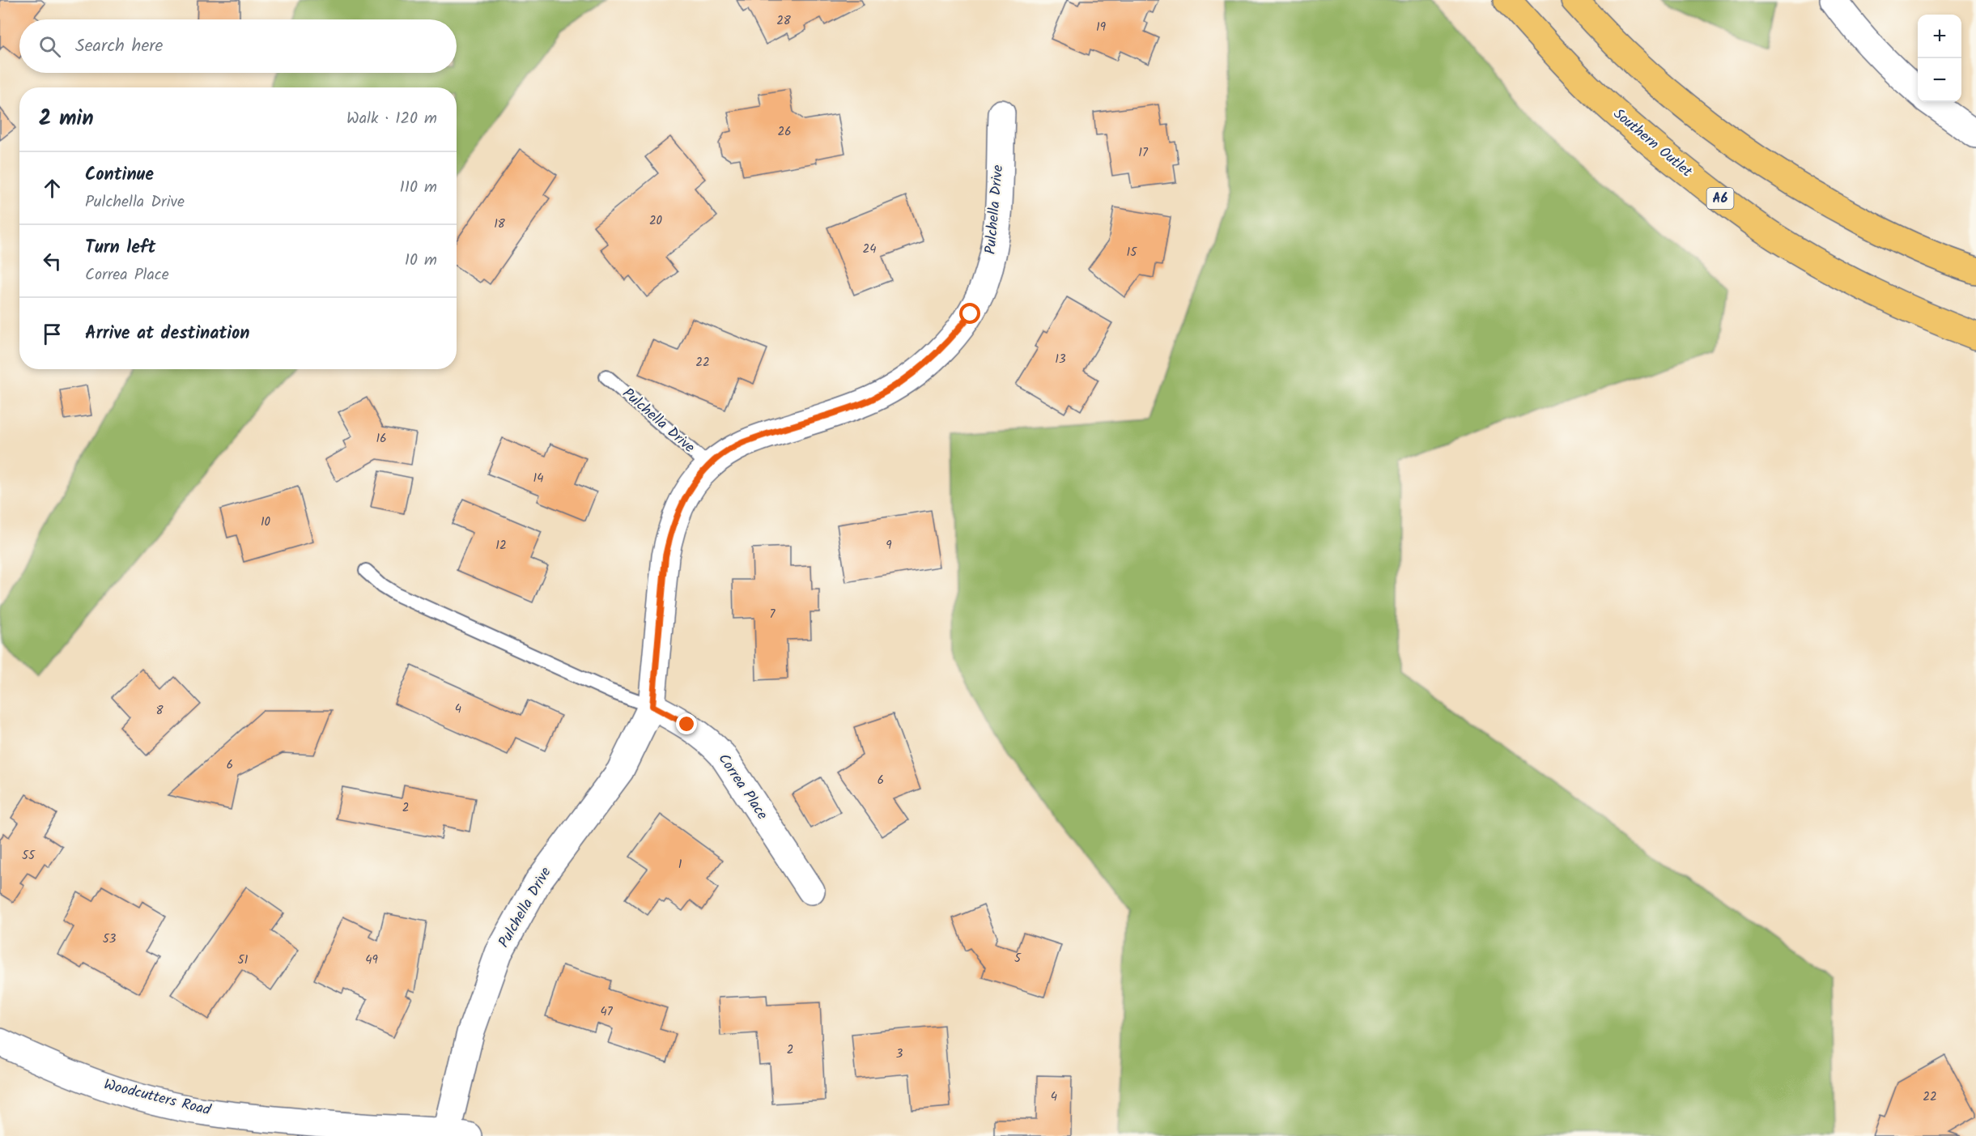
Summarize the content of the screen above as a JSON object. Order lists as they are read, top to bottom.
{
  "streets": {
    "highway": ["Southern Outlet", "A6"],
    "street": ["Pulchella Drive", "Correa Place", "Woodcutters Road"]
  },
  "crossings": [
    ["Pulchella Drive", "Correa Place"],
    ["Pulchella Drive", "Woodcutters Road"]
  ],
  "house_numbers": [
    "28",
    "19",
    "26",
    "17",
    "20",
    "18",
    "24",
    "15",
    "13",
    "22",
    "16",
    "14",
    "10",
    "12",
    "9",
    "7",
    "4",
    "8",
    "6",
    "6",
    "2",
    "55",
    "1",
    "53",
    "5",
    "51",
    "49",
    "47",
    "2",
    "3",
    "4",
    "22"
  ],
  "page": {
    "map_buttons": ["+", "−"],
    "search": "Search here",
    "heading": ["2 min", "Walk · 120 m"],
    "list": [
      ["Continue", "Pulchella Drive", "110 m"],
      ["Turn left", "Correa Place", "10 m"],
      "Arrive at destination"
    ]
  }
}
